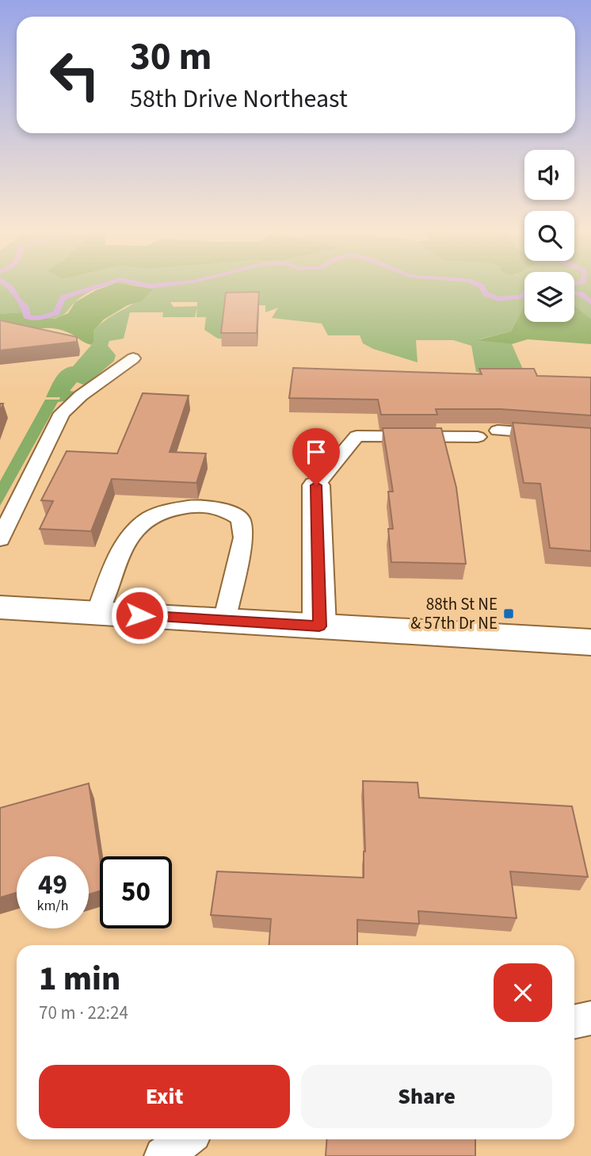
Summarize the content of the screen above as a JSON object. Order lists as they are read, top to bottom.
{
  "places": {
    "transit": ["88th St NE & 57th Dr NE"]
  },
  "page": {
    "turn": ["30 m", "58th Drive Northeast"],
    "speed": "49 km/h",
    "limit": "50",
    "heading": ["1 min", "70 m · 22:24"],
    "buttons": ["Exit", "Share"]
  }
}
